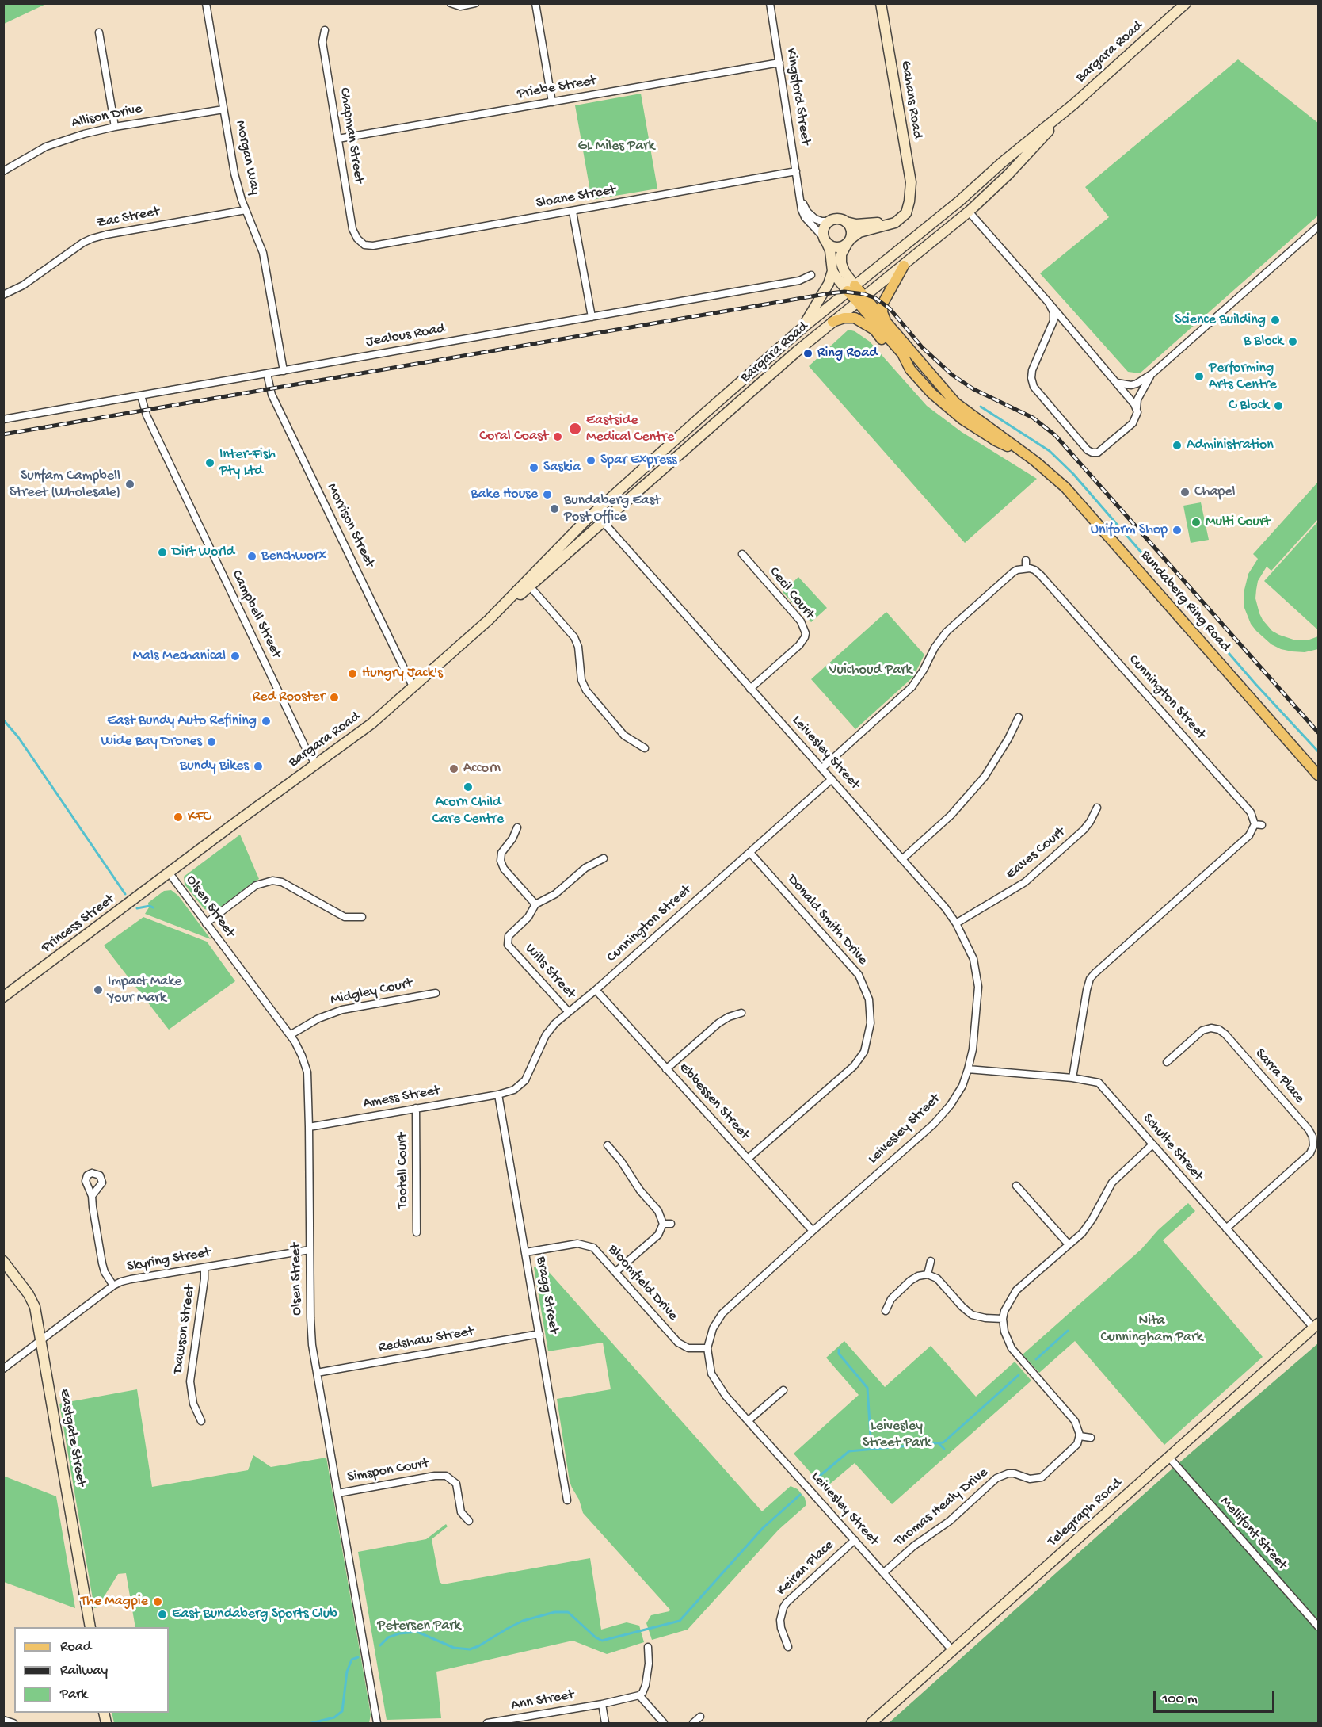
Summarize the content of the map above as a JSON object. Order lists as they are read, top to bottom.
{
  "streets": {
    "main road": [
      "Bargara Road",
      "Gahans Road",
      "Bundaberg Ring Road",
      "Princess Street",
      "Eastgate Street",
      "Telegraph Road"
    ],
    "street": [
      "Priebe Street",
      "Kingsford Street",
      "Allison Drive",
      "Chapman Street",
      "Morgan Way",
      "Sloane Street",
      "Zac Street",
      "Jealous Road",
      "Morrison Street",
      "Cecil Court",
      "Campbell Street",
      "Cunnington Street",
      "Leivesley Street",
      "Eaves Court",
      "Olsen Street",
      "Donald Smith Drive",
      "Wills Street",
      "Midgley Court",
      "Sarra Place",
      "Amess Street",
      "Ebbessen Street",
      "Schulte Street",
      "Tootell Court",
      "Skyring Street",
      "Bloomfield Drive",
      "Bragg Street",
      "Dawson Street",
      "Redshaw Street",
      "Simspon Court",
      "Thomas Healy Drive",
      "Mellifont Street",
      "Keiran Place",
      "Ann Street"
    ]
  },
  "crossings": [
    ["Bargara Road", "Morrison Street"],
    ["Bargara Road", "Bundaberg Ring Road"],
    ["Bargara Road", "Campbell Street"],
    ["Bargara Road", "Leivesley Street"],
    ["Bargara Road", "Olsen Street"],
    ["Bargara Road", "Princess Street"],
    ["Priebe Street", "Kingsford Street"],
    ["Priebe Street", "Chapman Street"],
    ["Kingsford Street", "Gahans Road"],
    ["Kingsford Street", "Sloane Street"],
    ["Allison Drive", "Morgan Way"],
    ["Chapman Street", "Sloane Street"],
    ["Morgan Way", "Zac Street"],
    ["Morgan Way", "Jealous Road"],
    ["Jealous Road", "Morrison Street"],
    ["Jealous Road", "Campbell Street"],
    ["Cecil Court", "Leivesley Street"],
    ["Cunnington Street", "Leivesley Street"],
    ["Cunnington Street", "Donald Smith Drive"],
    ["Cunnington Street", "Wills Street"],
    ["Cunnington Street", "Amess Street"],
    ["Cunnington Street", "Ebbessen Street"],
    ["Cunnington Street", "Schulte Street"],
    ["Cunnington Street", "Bragg Street"],
    ["Leivesley Street", "Eaves Court"],
    ["Leivesley Street", "Ebbessen Street"],
    ["Leivesley Street", "Schulte Street"],
    ["Leivesley Street", "Bloomfield Drive"],
    ["Leivesley Street", "Thomas Healy Drive"],
    ["Leivesley Street", "Telegraph Road"],
    ["Leivesley Street", "Keiran Place"],
    ["Olsen Street", "Princess Street"],
    ["Olsen Street", "Midgley Court"],
    ["Olsen Street", "Amess Street"],
    ["Olsen Street", "Skyring Street"],
    ["Olsen Street", "Redshaw Street"],
    ["Olsen Street", "Simspon Court"],
    ["Donald Smith Drive", "Ebbessen Street"],
    ["Sarra Place", "Schulte Street"],
    ["Amess Street", "Tootell Court"],
    ["Amess Street", "Bragg Street"],
    ["Schulte Street", "Telegraph Road"],
    ["Skyring Street", "Dawson Street"],
    ["Skyring Street", "Eastgate Street"],
    ["Bloomfield Drive", "Bragg Street"],
    ["Bragg Street", "Redshaw Street"],
    ["Telegraph Road", "Mellifont Street"]
  ],
  "parks": [
    "GL Miles Park",
    "Vuichoud Park",
    "Nita Cunningham Park",
    "Leivesley Street Park",
    "Petersen Park"
  ],
  "places": [
    "Science Building",
    "B Block",
    "Ring Road",
    "Performing Arts Centre",
    "C Block",
    "Eastside Medical Centre",
    "Coral Coast",
    "Administration",
    "Spar Express",
    "Inter-Fish Pty Ltd",
    "Saskia",
    "Sunfam Campbell Street (Wholesale)",
    "Chapel",
    "Bake House",
    "Bundaberg East Post Office",
    "Multi Court",
    "Uniform Shop",
    "Dirt World",
    "Benchworx",
    "Mals Mechanical",
    "Hungry Jack's",
    "Red Rooster",
    "East Bundy Auto Refining",
    "Wide Bay Drones",
    "Bundy Bikes",
    "Accorn",
    "Acorn Child Care Centre",
    "KFC",
    "Impact Make Your Mark",
    "The Magpie",
    "East Bundaberg Sports Club"
  ],
  "legend": ["Road", "Railway", "Park"],
  "scale_bar": "100 m"
}
